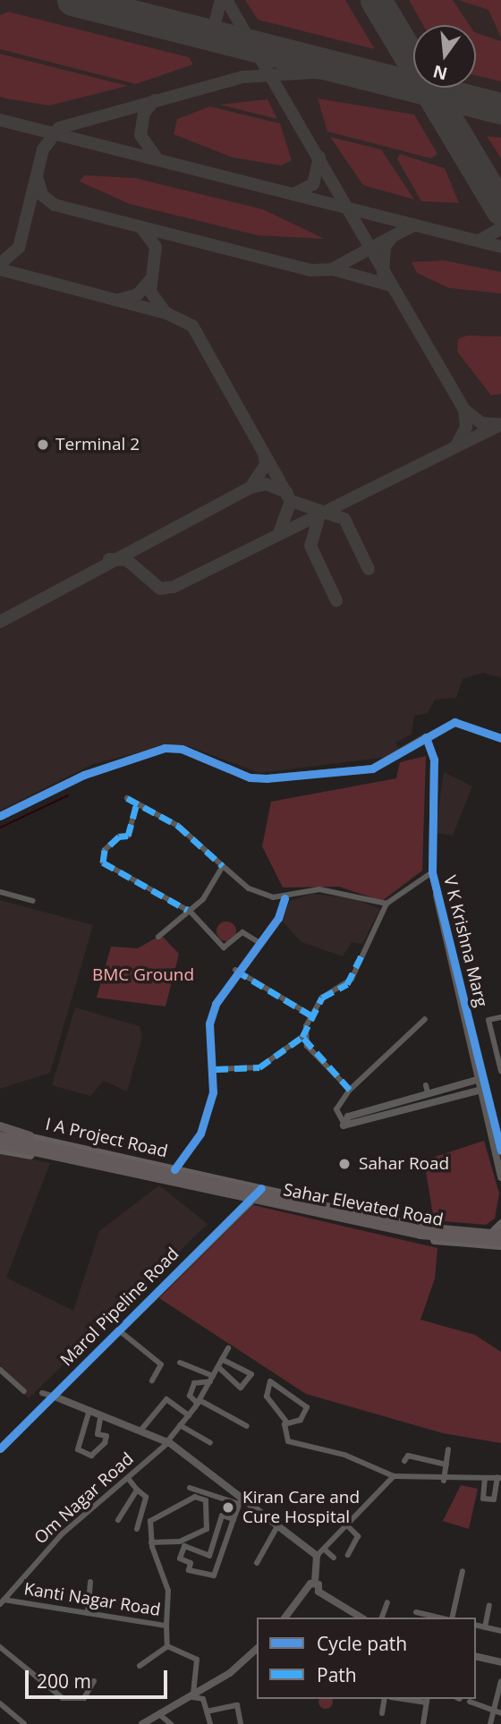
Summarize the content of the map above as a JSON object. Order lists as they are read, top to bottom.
{
  "streets": {
    "main road": ["I A Project Road", "Sahar Elevated Road"],
    "street": [
      "V K Krishna Marg",
      "Marol Pipeline Road",
      "Om Nagar Road",
      "Kanti Nagar Road"
    ]
  },
  "crossings": [
    ["I A Project Road", "Sahar Elevated Road"],
    ["I A Project Road", "Marol Pipeline Road"],
    ["Om Nagar Road", "Kanti Nagar Road"]
  ],
  "parks": ["BMC Ground"],
  "places": ["Terminal 2", "Sahar Road", "Kiran Care and Cure Hospital"],
  "legend": ["Cycle path", "Path"],
  "scale_bar": "200 m",
  "north": "bottom"
}
